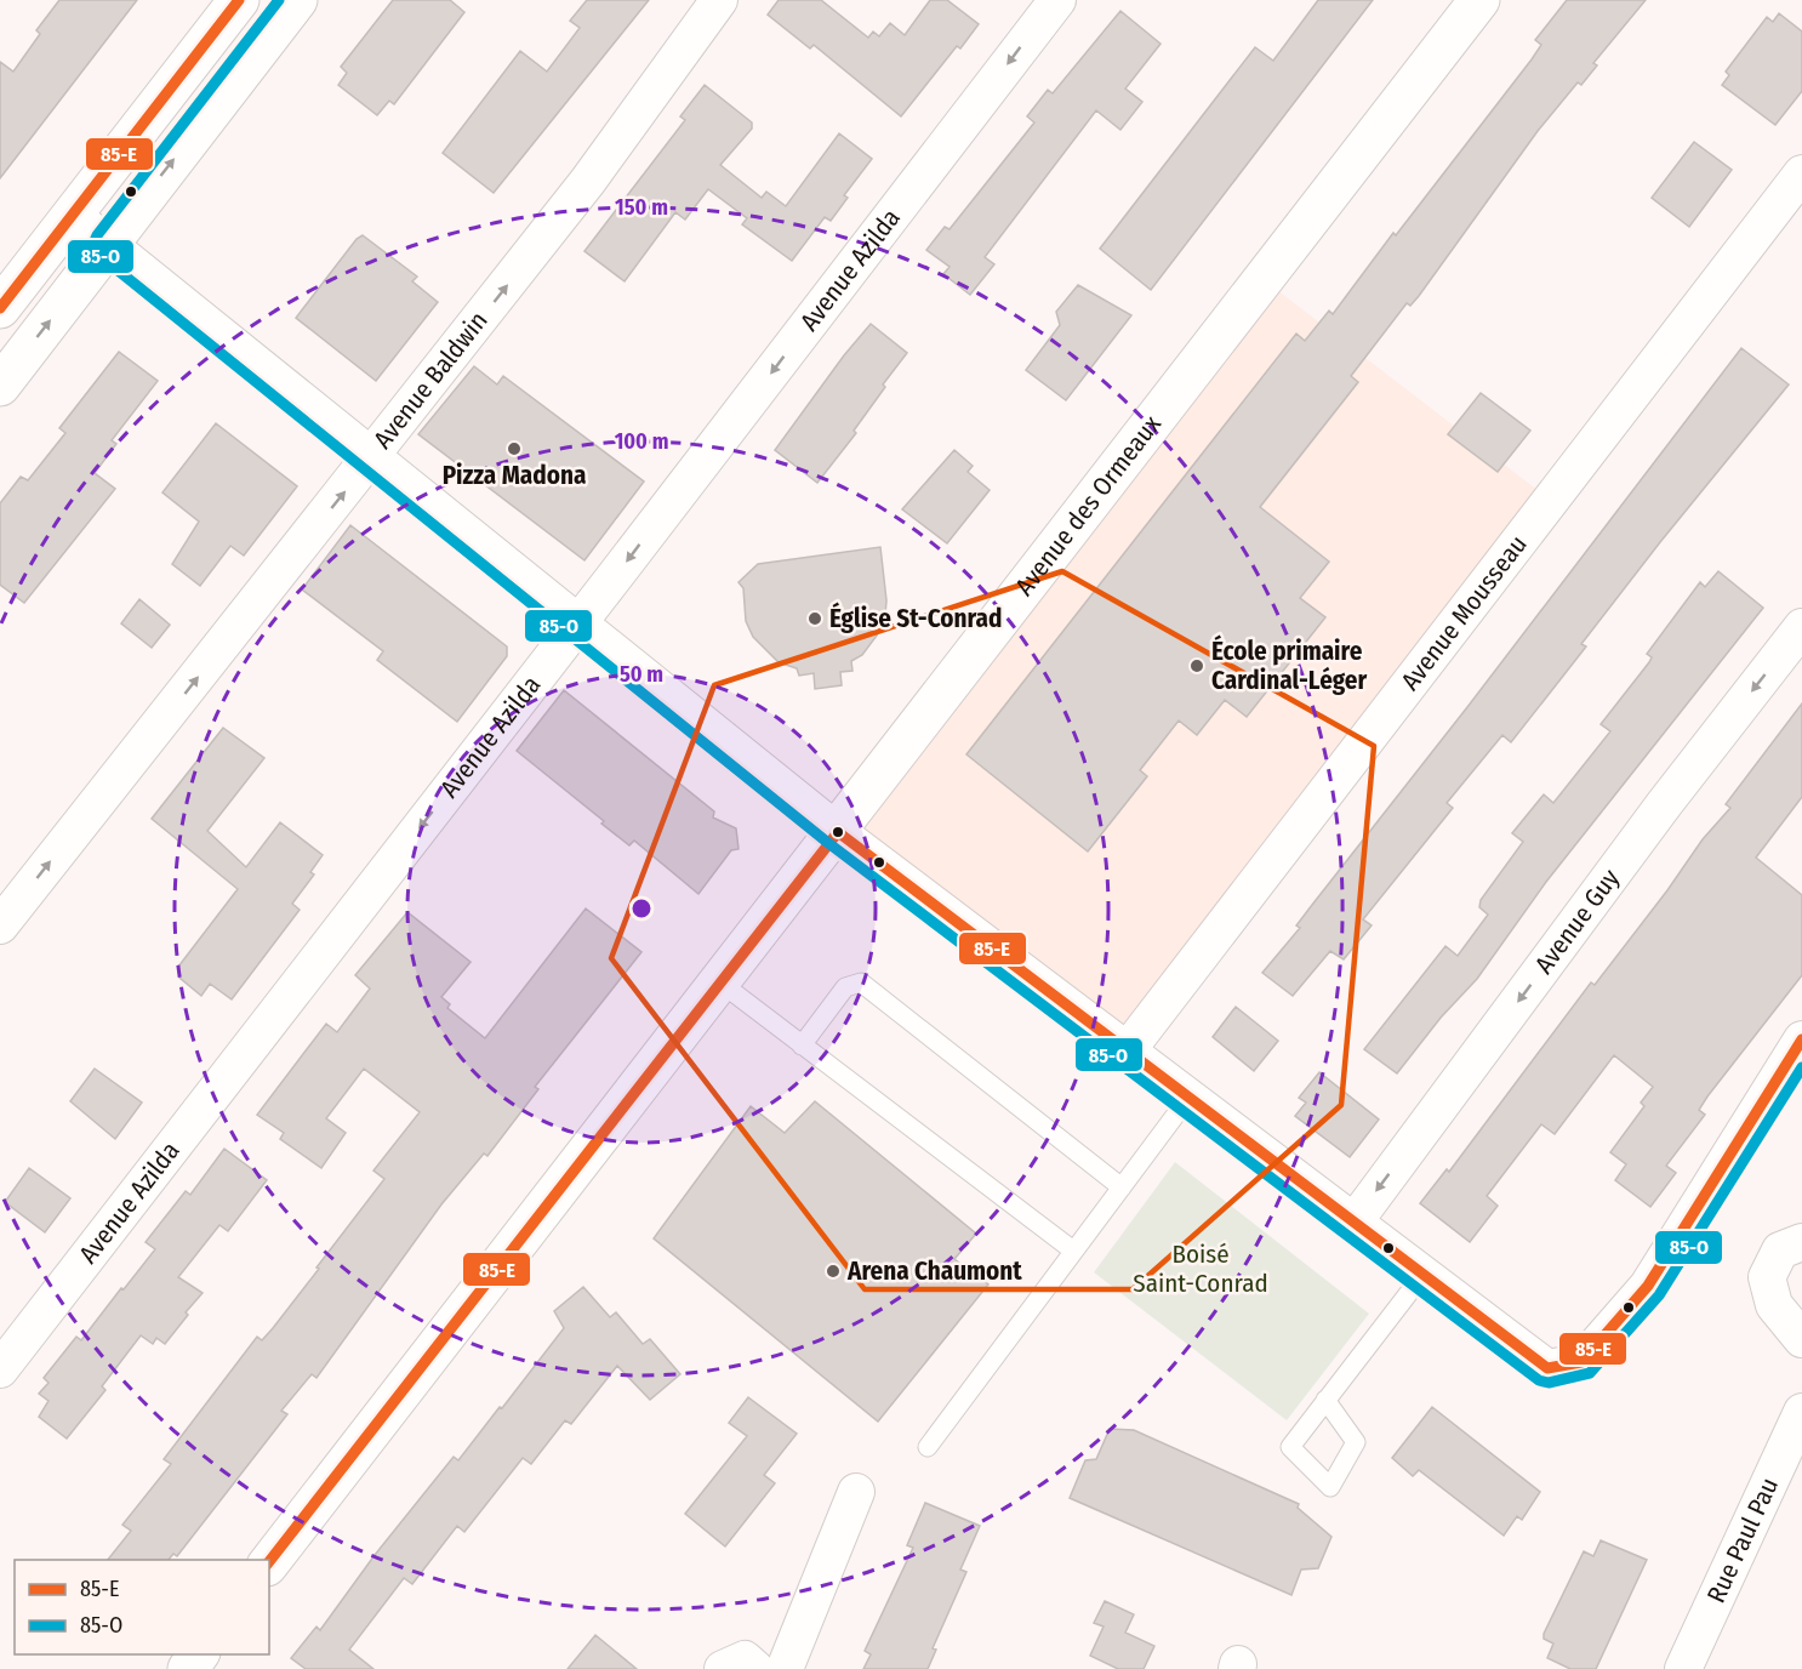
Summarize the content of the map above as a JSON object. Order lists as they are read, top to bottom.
{
  "streets": {
    "street": [
      "Avenue Azilda",
      "Avenue Baldwin",
      "Avenue des Ormeaux",
      "Avenue Mousseau",
      "Avenue Guy",
      "Rue Paul Pau"
    ]
  },
  "one_way": ["Avenue Azilda", "Avenue Baldwin", "Avenue Guy"],
  "parks": ["Boisé Saint-Conrad"],
  "places": [
    "Pizza Madona",
    "Église St-Conrad",
    "École primaire Cardinal-Léger",
    "Arena Chaumont"
  ],
  "lines": ["transit line 85-E", "transit line 85-O"],
  "legend": ["85-E", "85-O"],
  "rings": ["150 m", "100 m", "50 m"]
}
